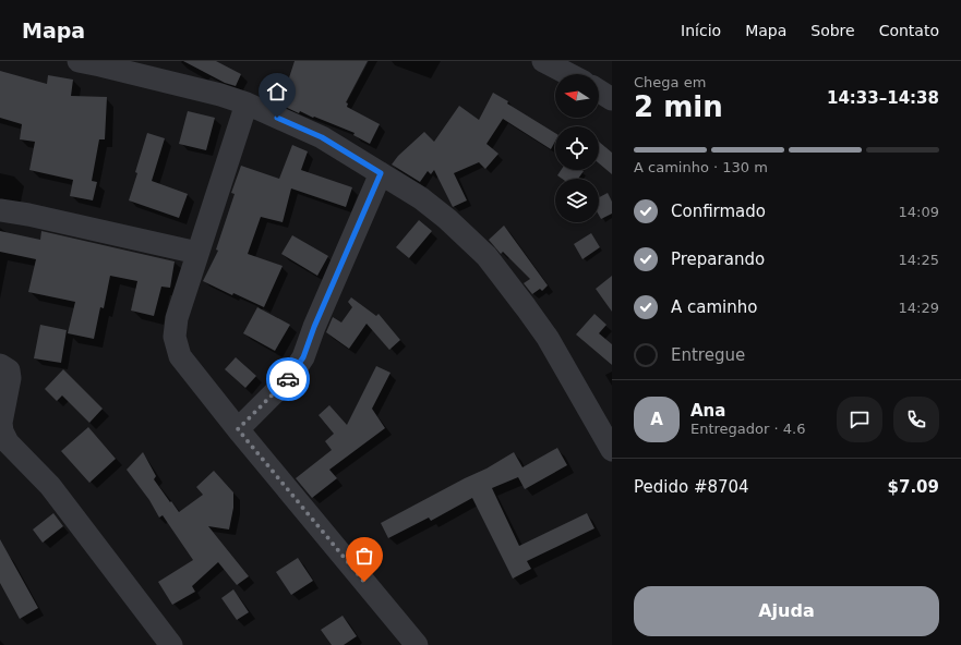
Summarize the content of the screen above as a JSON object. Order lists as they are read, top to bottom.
{
  "north": "left",
  "page": {
    "header": "Mapa",
    "nav": [
      "Início",
      "Mapa",
      "Sobre",
      "Contato"
    ],
    "heading": ["2 min", "Chega em", "14:33–14:38"],
    "panel": [
      "Ana",
      "Entregador · 4.6",
      "Pedido #8704",
      "$7.09"
    ],
    "bar": "A caminho · 130 m",
    "list": [
      ["Confirmado", "14:09"],
      ["Preparando", "14:25"],
      ["A caminho", "14:29"],
      "Entregue"
    ],
    "round": "A",
    "buttons": "Ajuda"
  }
}
